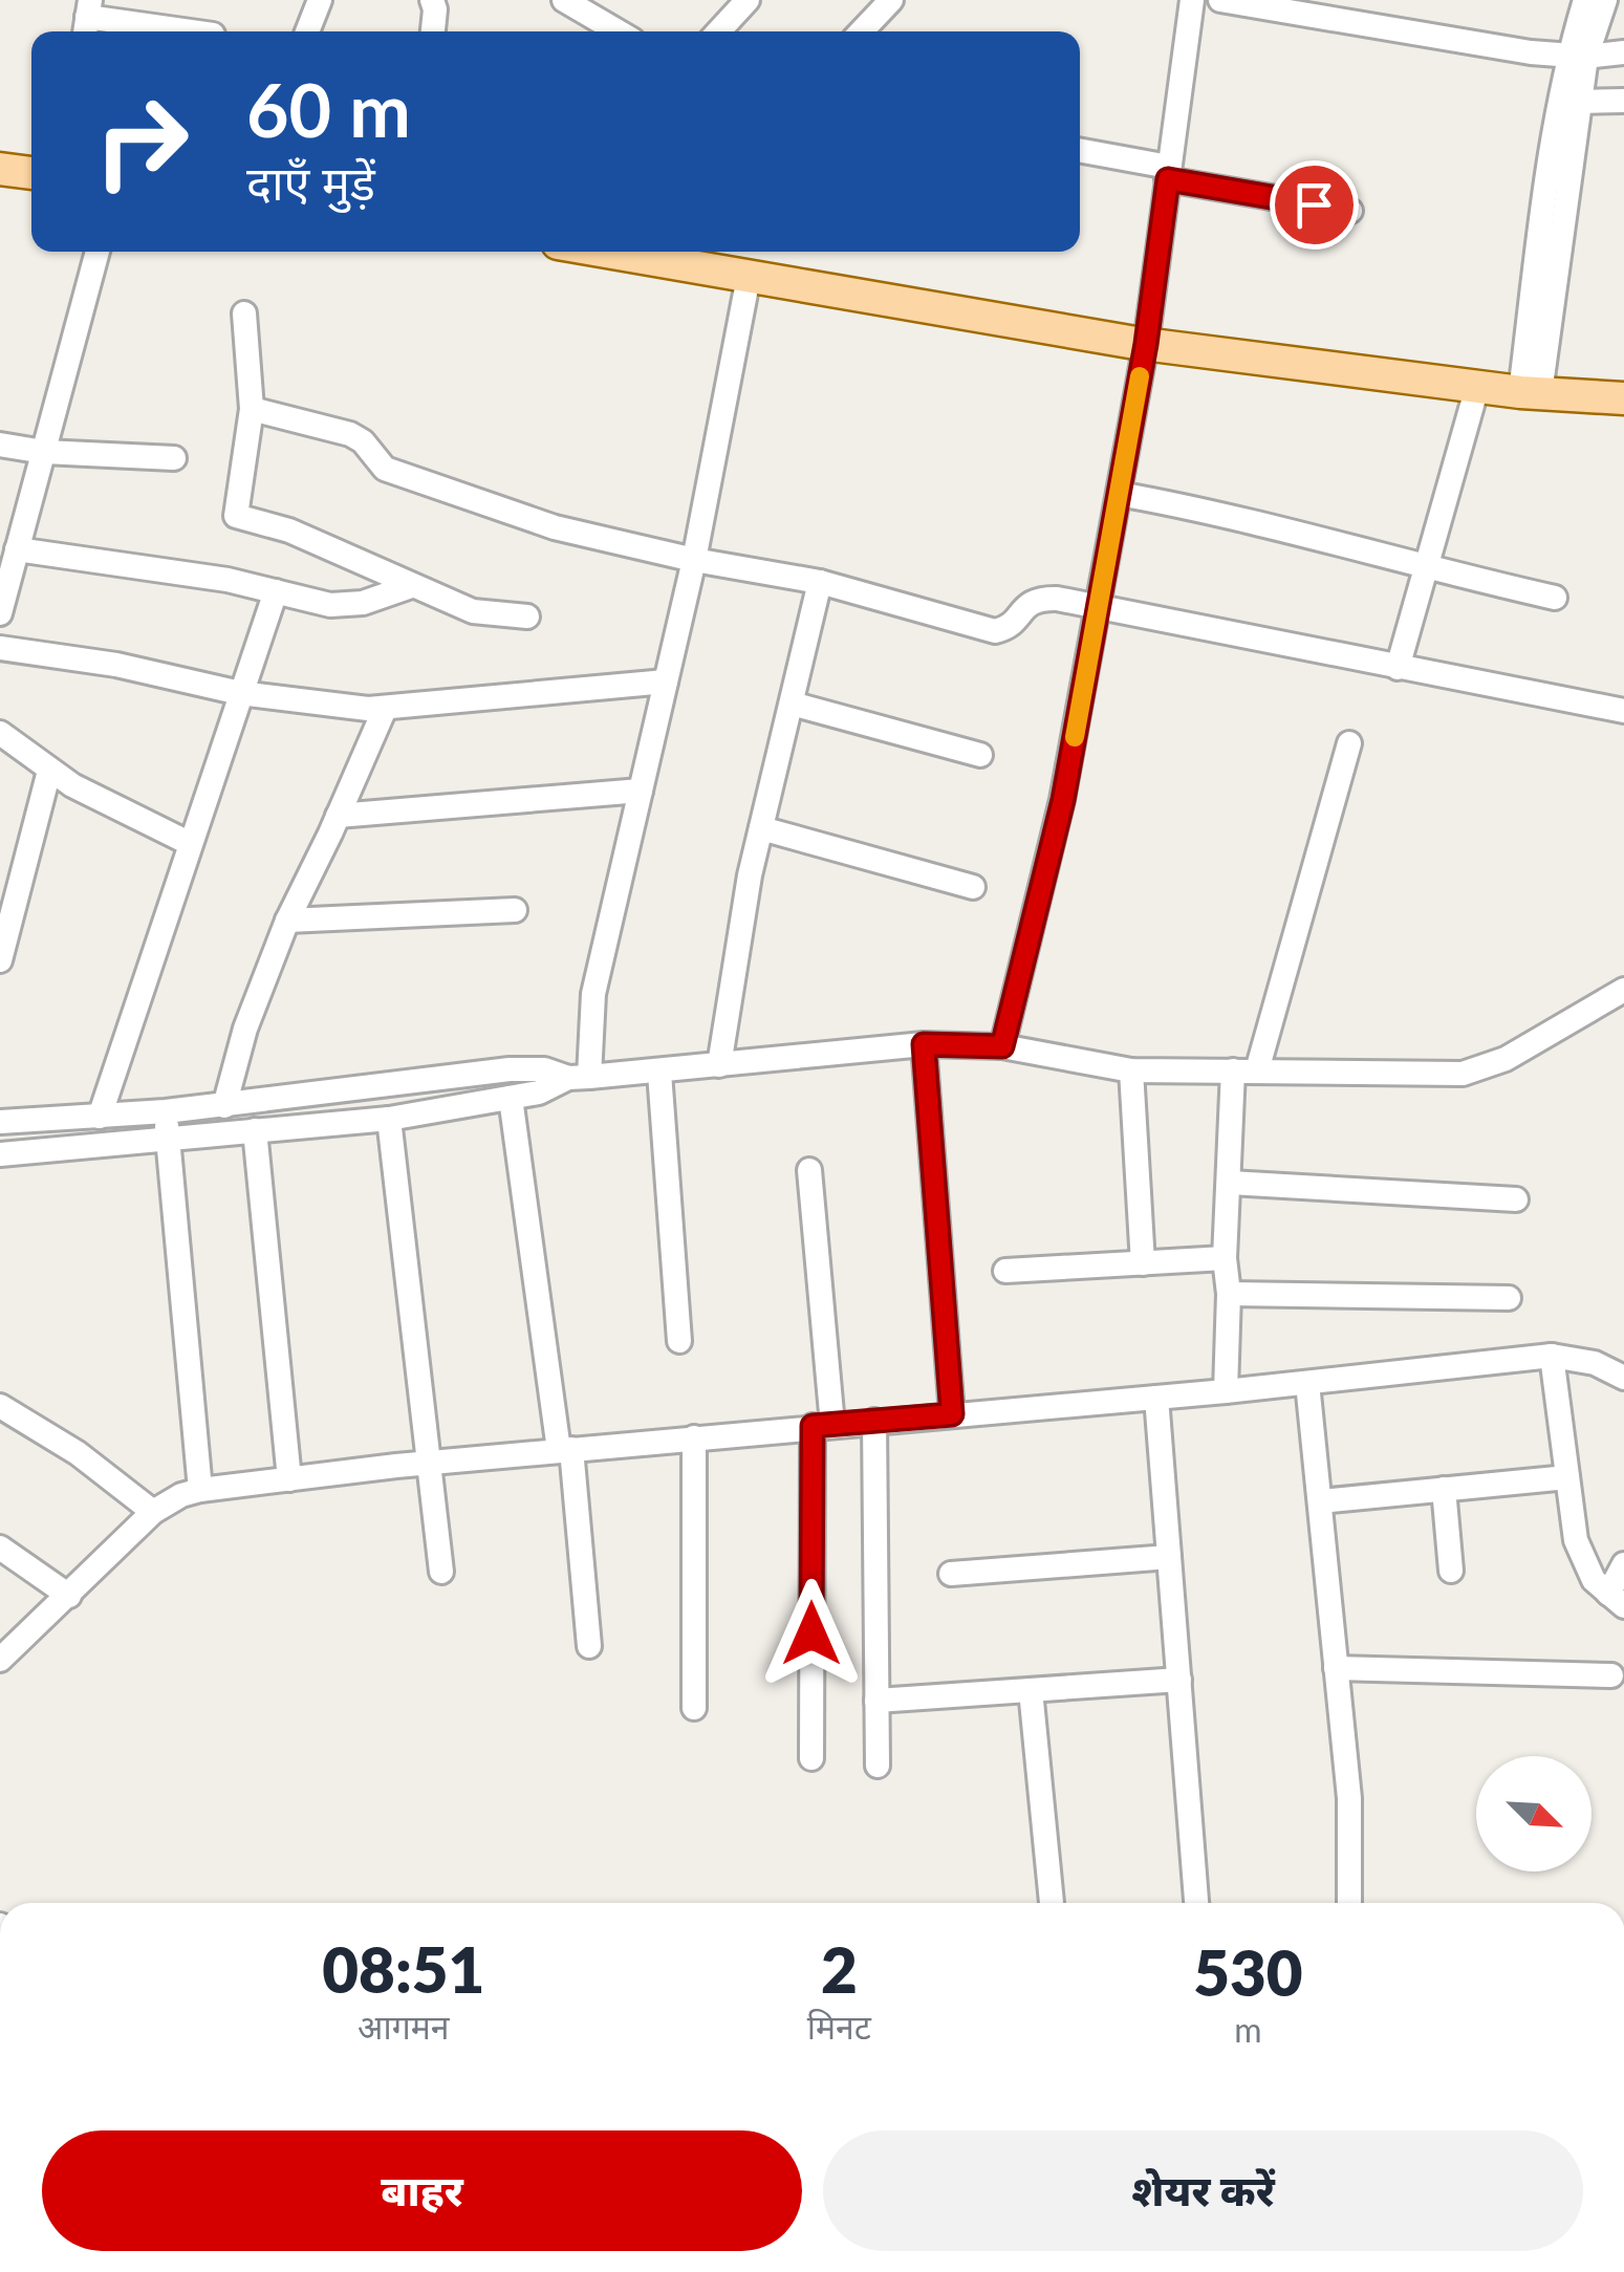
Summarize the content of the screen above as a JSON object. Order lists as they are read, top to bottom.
{
  "north": "bottom right",
  "page": {
    "turn": ["60 m", "दाएँ मुड़ें"],
    "eta": [
      "08:51",
      "आगमन",
      "2",
      "मिनट",
      "530",
      "m"
    ],
    "buttons": ["बाहर", "शेयर करें"]
  }
}
